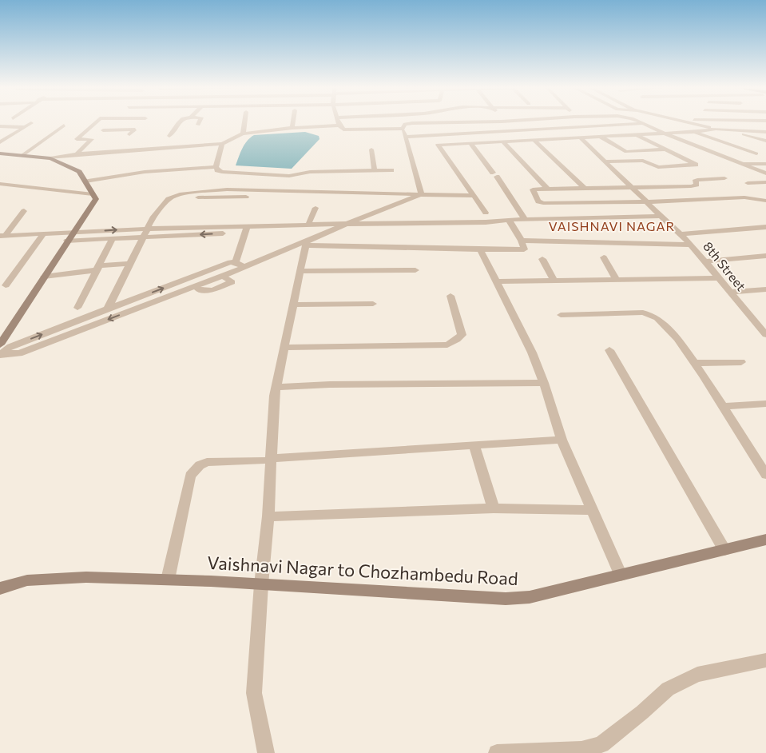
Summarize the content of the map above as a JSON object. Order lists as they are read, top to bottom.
{
  "streets": {
    "street": ["8th Street", "Vaishnavi Nagar to Chozhambedu Road"]
  },
  "districts": ["VAISHNAVI NAGAR"]
}
